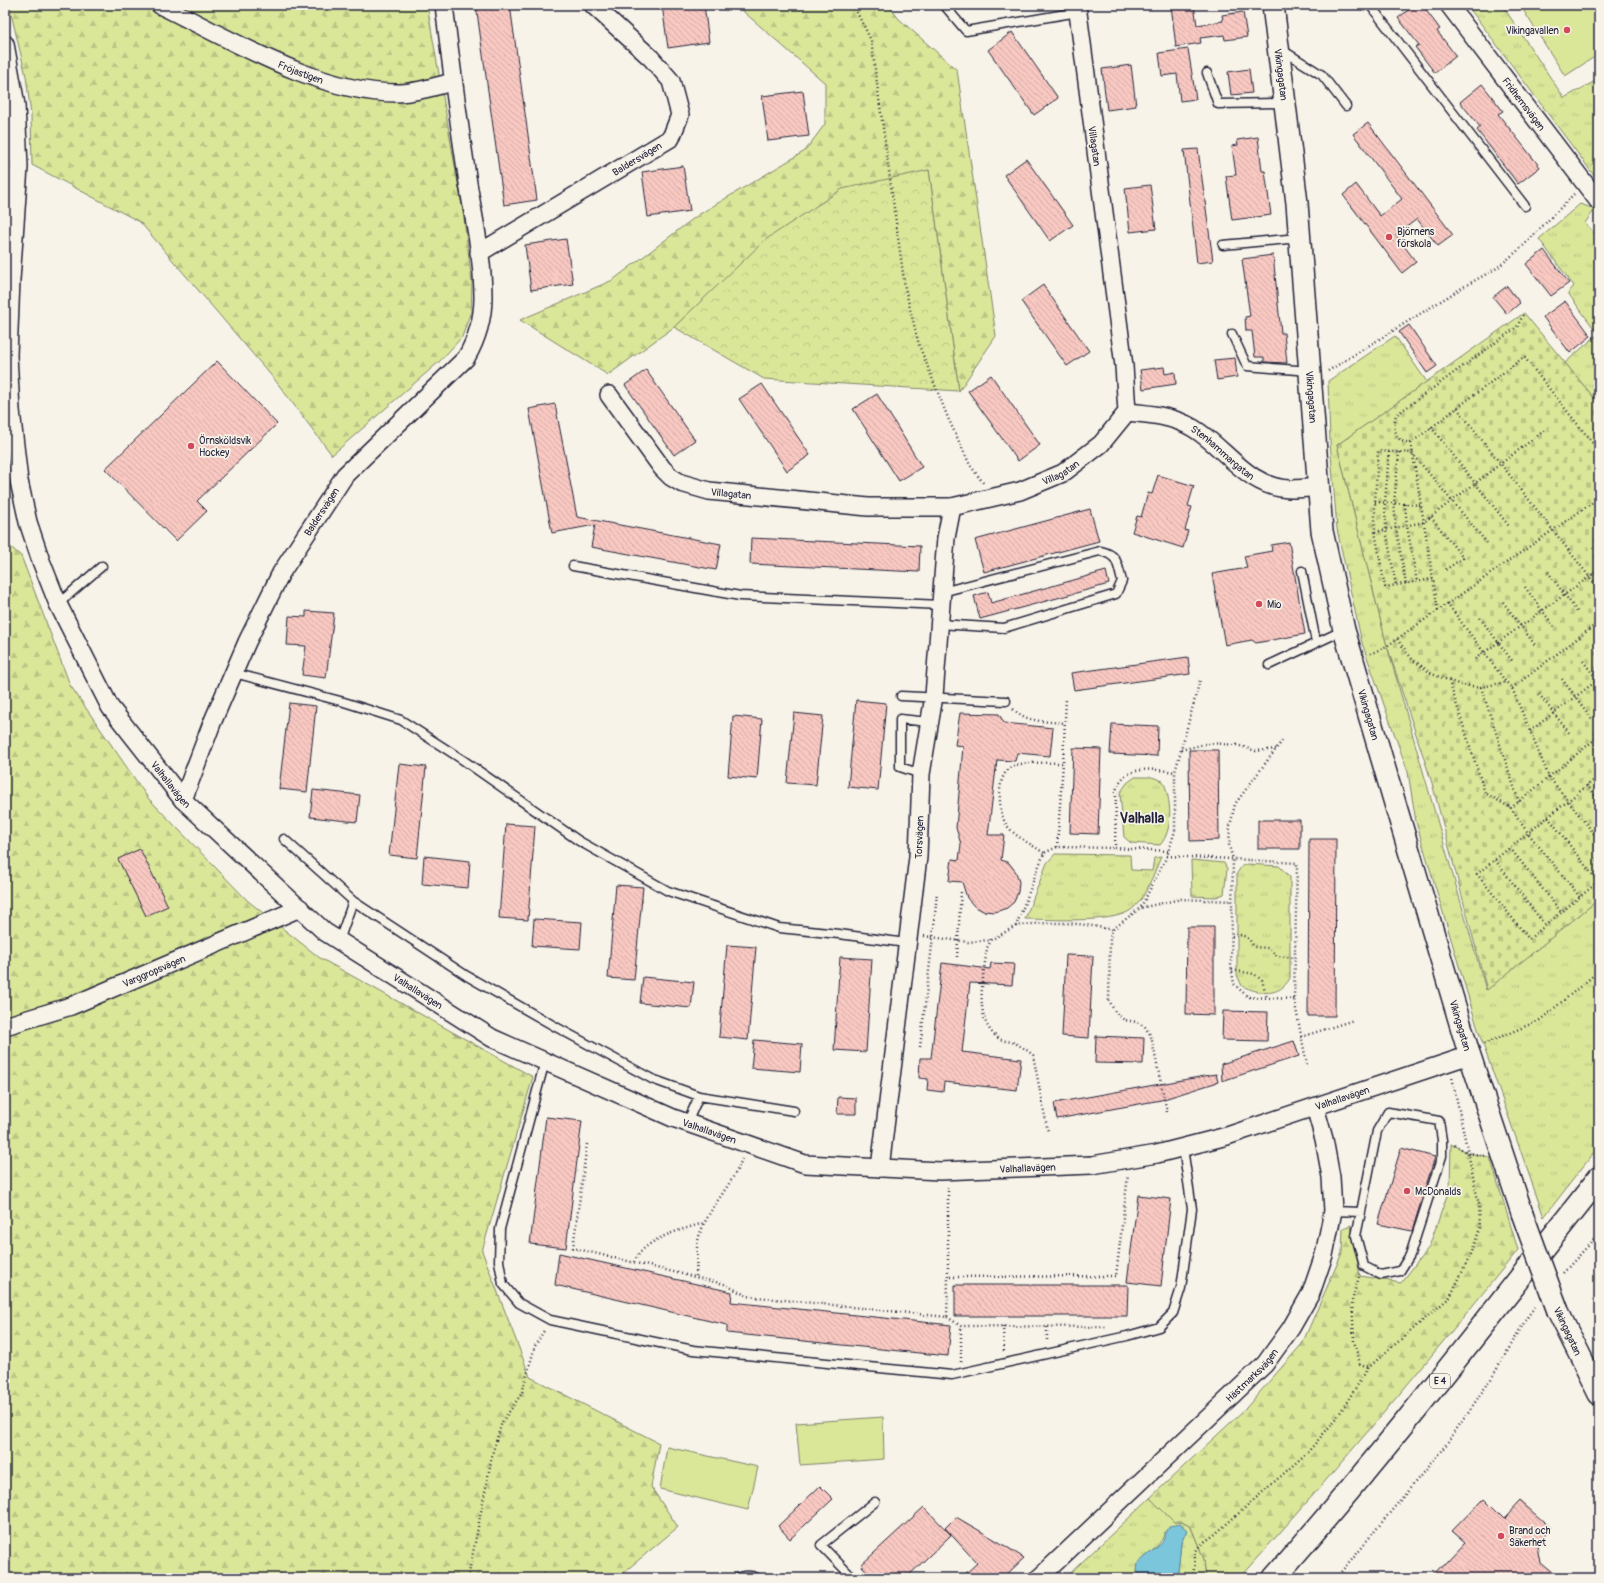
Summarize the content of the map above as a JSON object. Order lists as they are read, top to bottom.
{
  "streets": {
    "highway": ["E 4"],
    "street": [
      "Fröjastigen",
      "Vikingagatan",
      "Fridhemsvägen",
      "Villagatan",
      "Baldersvägen",
      "Stenhammargatan",
      "Valhallavägen",
      "Torsvägen",
      "Varggropsvägen",
      "Hästmarksvägen"
    ]
  },
  "crossings": [
    ["Fröjastigen", "Baldersvägen"],
    ["Vikingagatan", "Stenhammargatan"],
    ["Vikingagatan", "Valhallavägen"],
    ["Villagatan", "Stenhammargatan"],
    ["Villagatan", "Torsvägen"],
    ["Baldersvägen", "Valhallavägen"],
    ["Valhallavägen", "Torsvägen"],
    ["Valhallavägen", "Varggropsvägen"],
    ["Valhallavägen", "Hästmarksvägen"]
  ],
  "districts": ["Valhalla"],
  "places": [
    "Vikingavallen",
    "Björnens förskola",
    "Örnsköldsvik Hockey",
    "Mio",
    "McDonalds",
    "Brand och Säkerhet"
  ]
}
